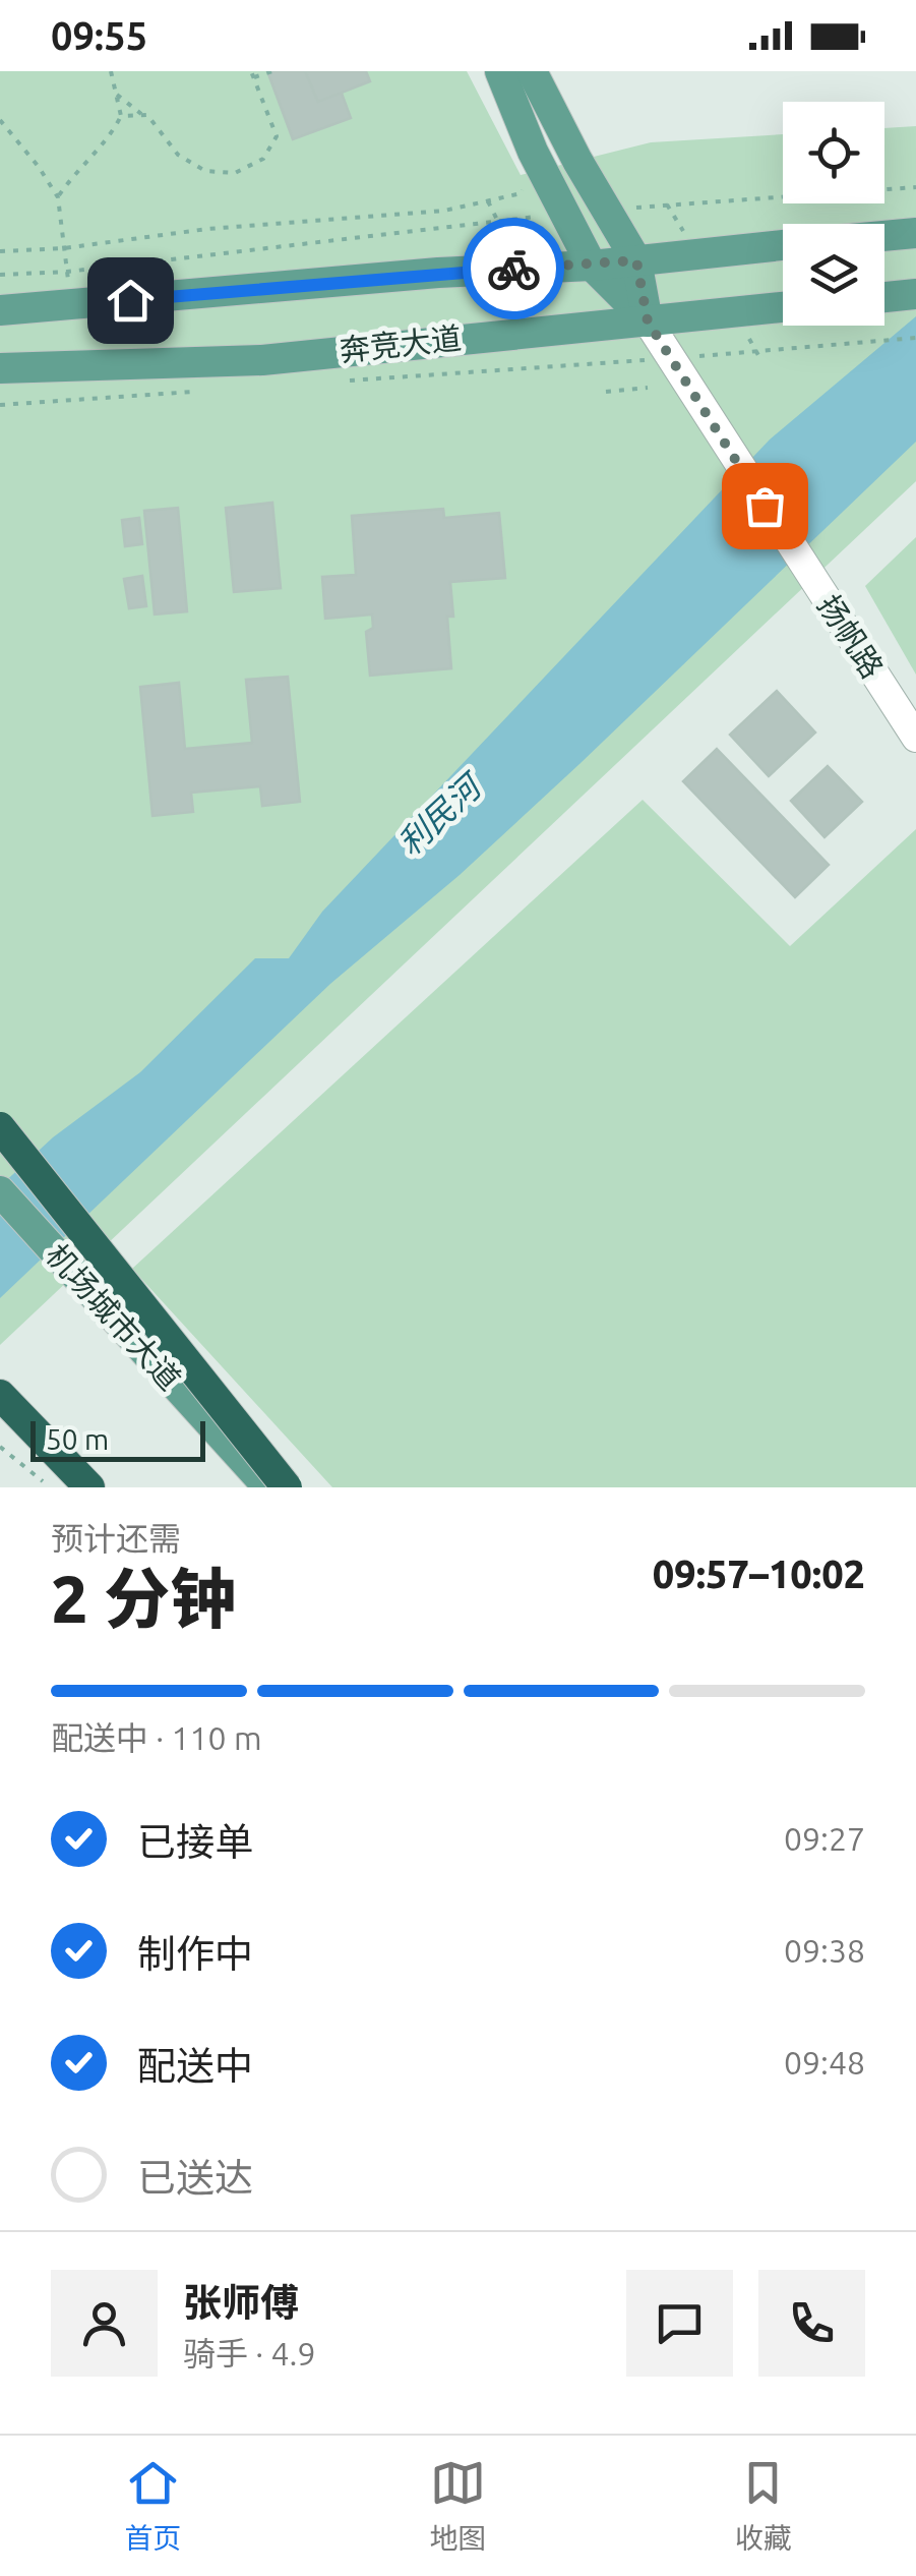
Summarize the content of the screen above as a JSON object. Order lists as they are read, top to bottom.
{
  "streets": {
    "main road": ["奔竞大道", "扬帆路", "机场城市大道"]
  },
  "crossings": [
    ["奔竞大道", "扬帆路"]
  ],
  "water": ["利民河"],
  "scale_bar": "50 m",
  "page": {
    "status": "09:55",
    "scale": "50 m",
    "heading": ["2 分钟", "预计还需", "09:57–10:02"],
    "panel": ["张师傅", "骑手 · 4.9"],
    "bar": "配送中 · 110 m",
    "list": [
      ["已接单", "09:27"],
      ["制作中", "09:38"],
      ["配送中", "09:48"],
      "已送达"
    ],
    "tabs": ["首页", "地图", "收藏"]
  }
}
